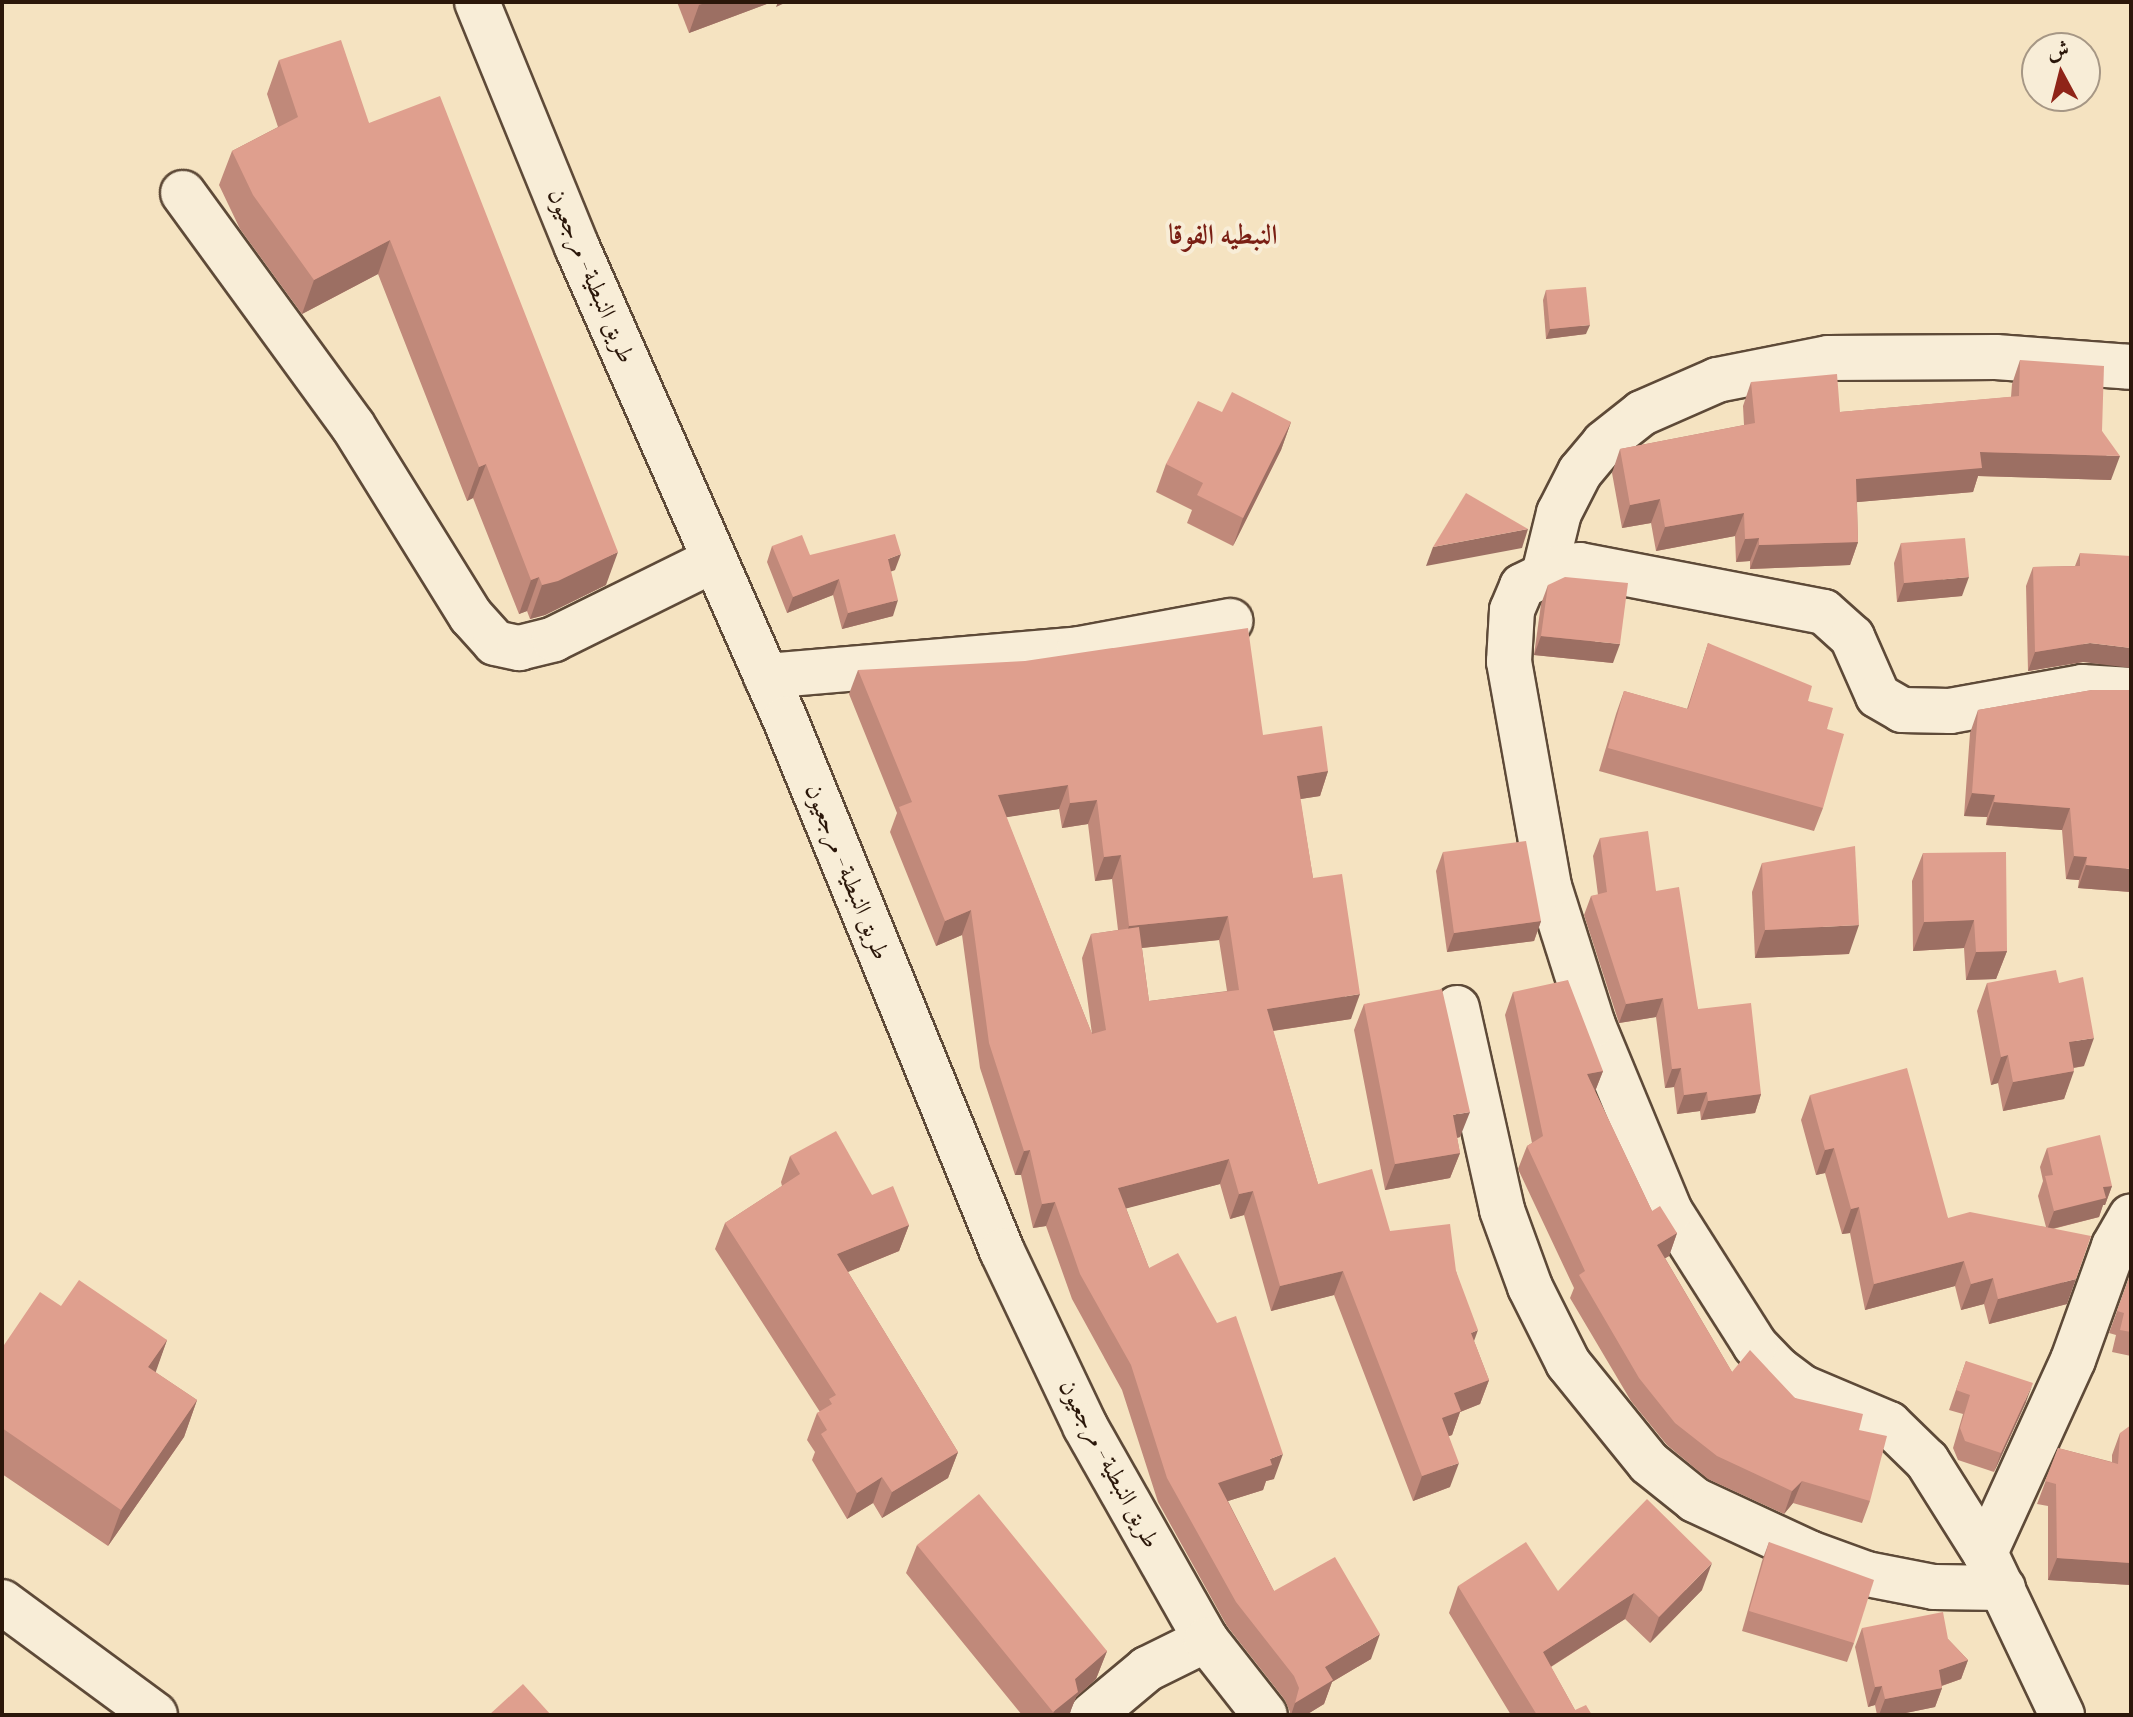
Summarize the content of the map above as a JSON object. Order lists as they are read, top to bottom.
{
  "streets": {
    "street": ["طريق النبطية - مرجعيون"]
  },
  "districts": ["النبطيه الفوقا"],
  "north": "top"
}
